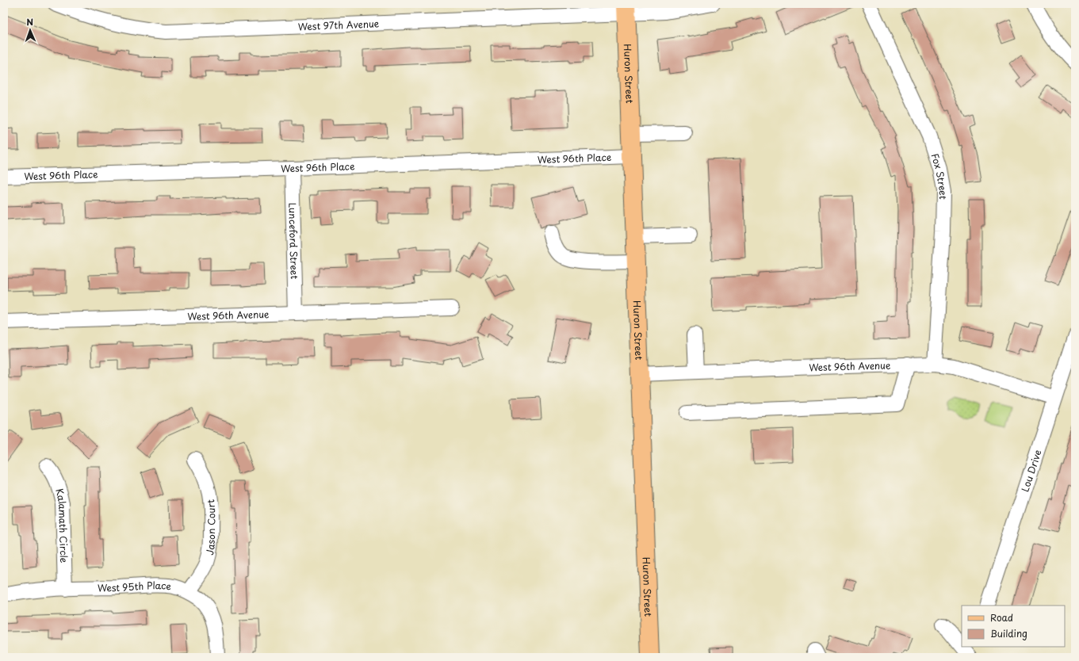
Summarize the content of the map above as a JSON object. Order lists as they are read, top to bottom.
{
  "streets": {
    "main road": ["Huron Street"],
    "street": [
      "West 97th Avenue",
      "West 96th Place",
      "Fox Street",
      "Lunceford Street",
      "West 96th Avenue",
      "Lou Drive",
      "Kalamath Circle",
      "Jason Court",
      "West 95th Place"
    ]
  },
  "crossings": [
    ["West 97th Avenue", "Huron Street"],
    ["Huron Street", "West 96th Place"],
    ["Huron Street", "West 96th Avenue"],
    ["West 96th Place", "Lunceford Street"],
    ["Fox Street", "West 96th Avenue"],
    ["Lunceford Street", "West 96th Avenue"],
    ["West 96th Avenue", "Lou Drive"],
    ["Kalamath Circle", "West 95th Place"],
    ["Jason Court", "West 95th Place"]
  ],
  "legend": ["Road", "Building"],
  "north": "top"
}
